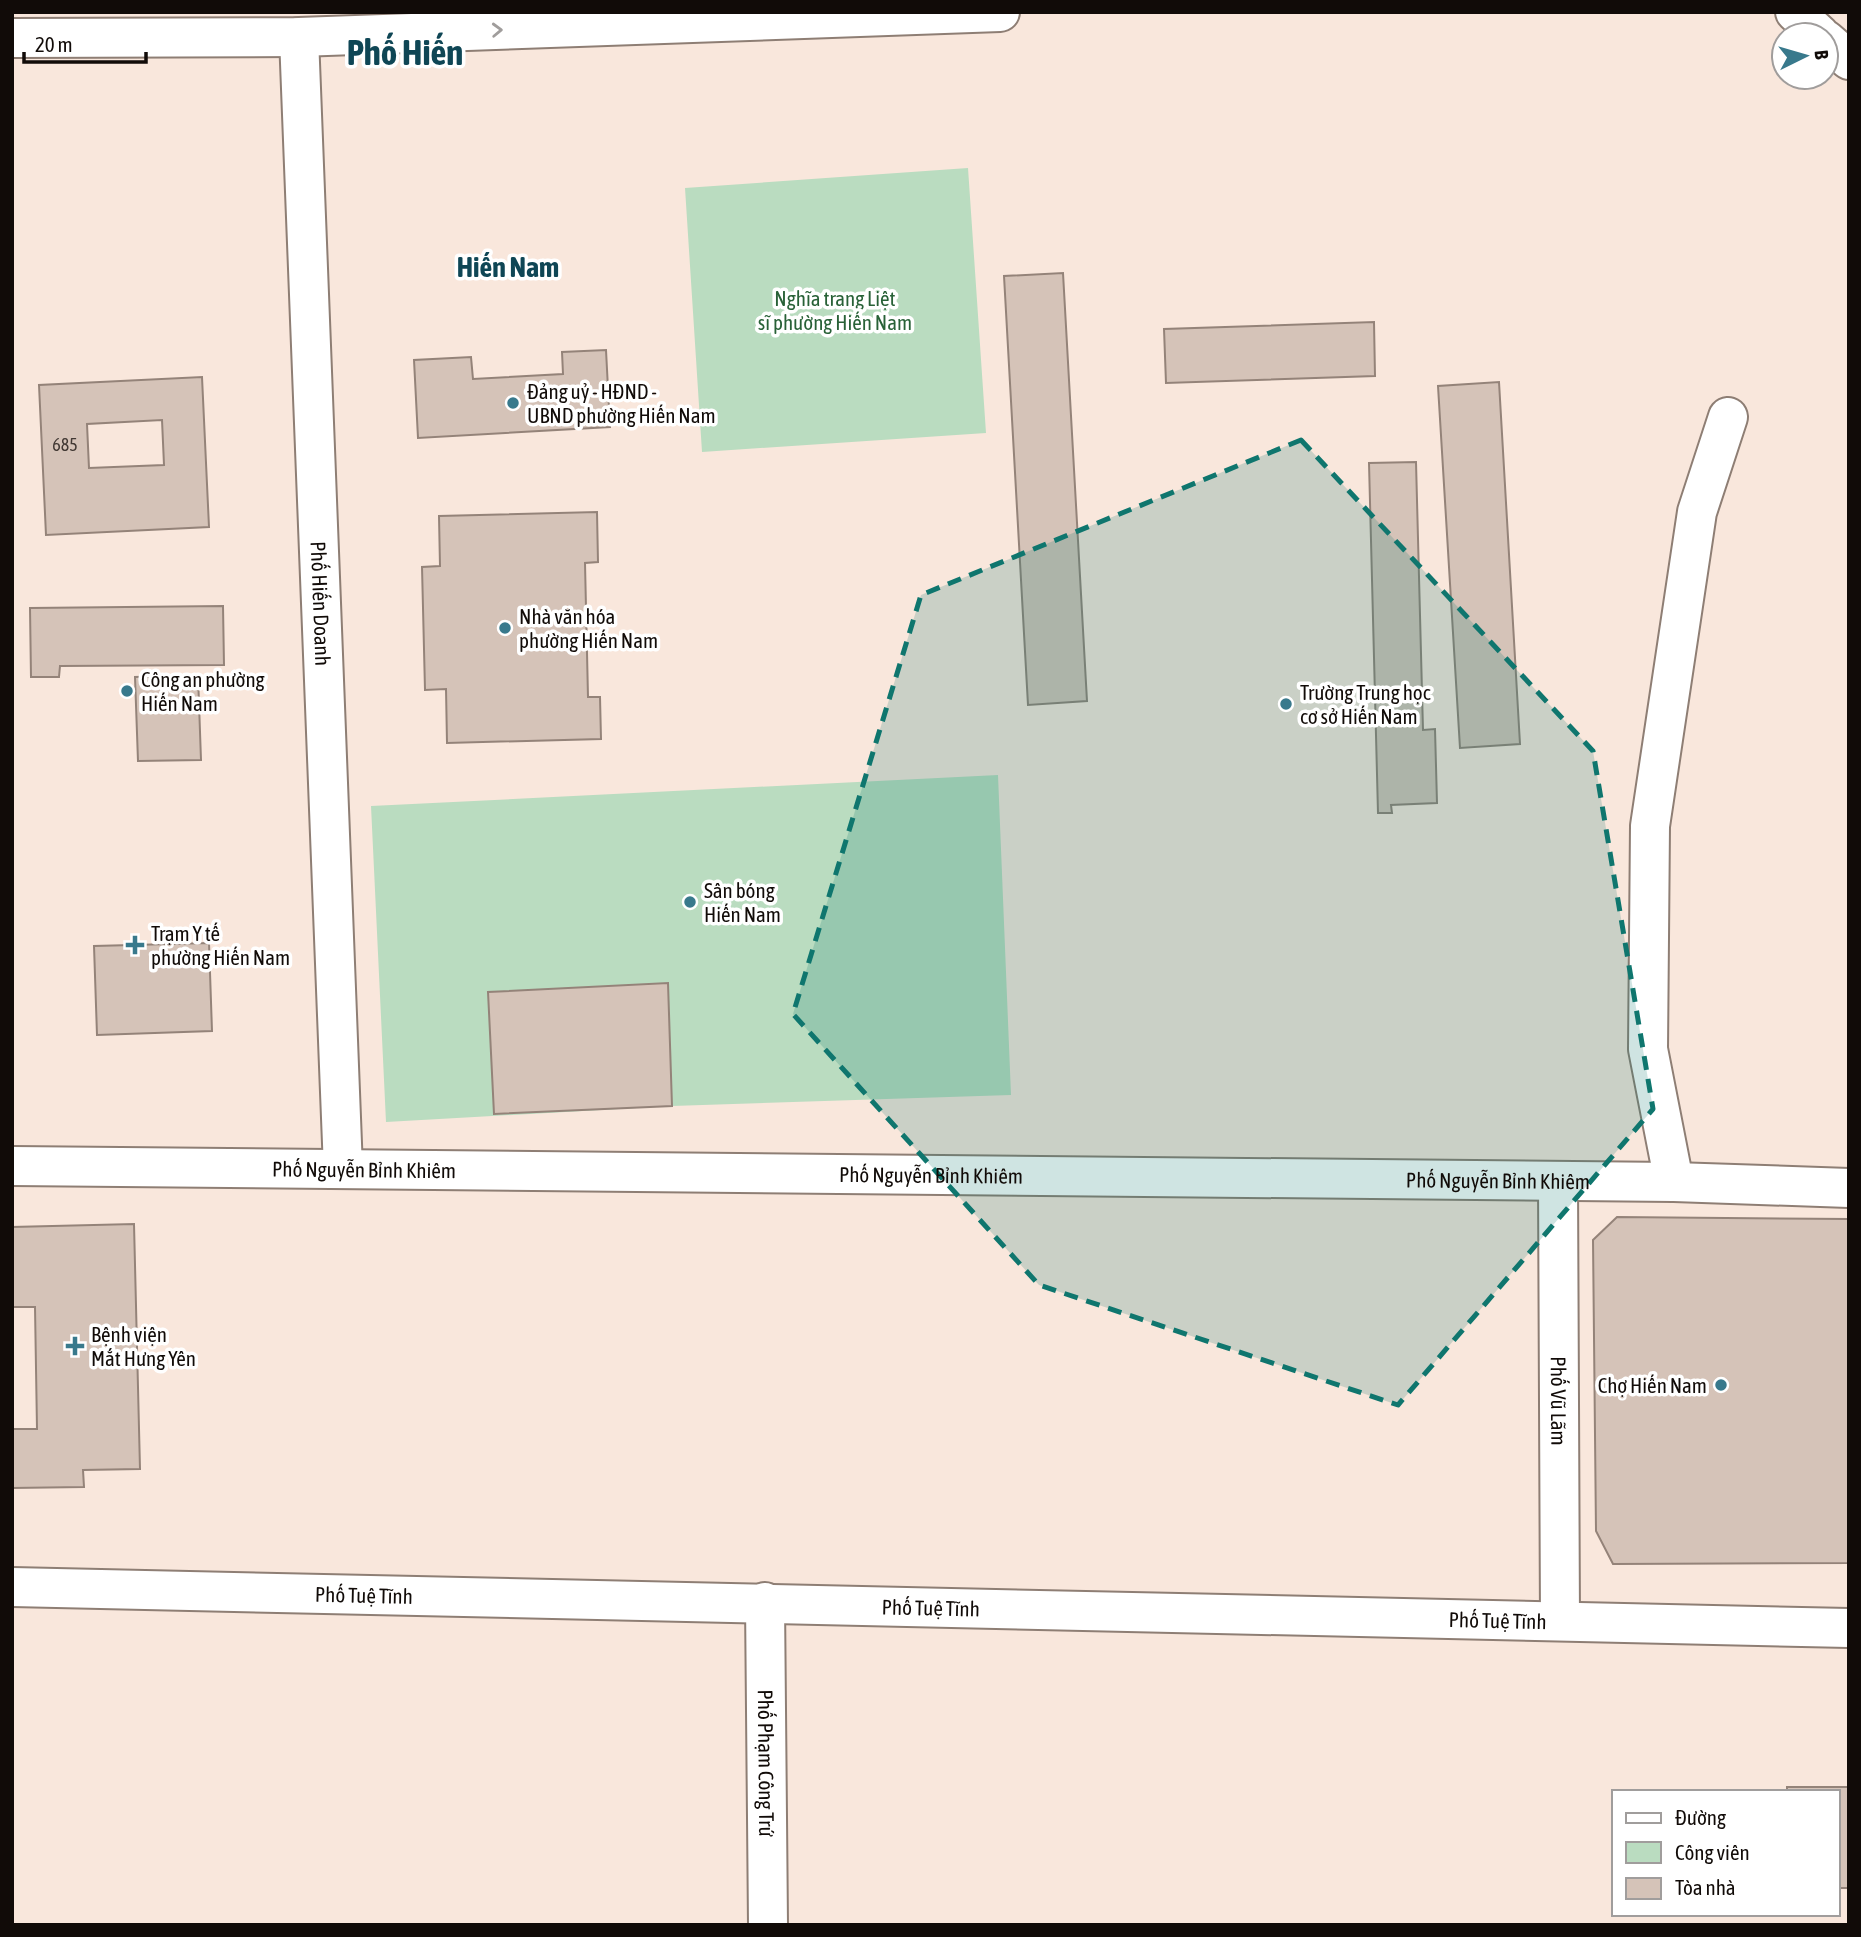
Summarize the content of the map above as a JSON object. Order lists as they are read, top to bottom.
{
  "streets": {
    "main road": [
      "Phố Hiến Doanh",
      "Phố Nguyễn Bỉnh Khiêm",
      "Phố Vũ Lãm",
      "Phố Tuệ Tĩnh",
      "Phố Phạm Công Trứ"
    ]
  },
  "crossings": [
    ["Phố Hiến Doanh", "Phố Nguyễn Bỉnh Khiêm"],
    ["Phố Nguyễn Bỉnh Khiêm", "Phố Vũ Lãm"],
    ["Phố Vũ Lãm", "Phố Tuệ Tĩnh"],
    ["Phố Tuệ Tĩnh", "Phố Phạm Công Trứ"]
  ],
  "districts": ["Phố Hiến", "Hiến Nam"],
  "parks": ["Nghĩa trang Liệt sĩ phường Hiến Nam"],
  "places": {
    "other": [
      "Đảng uỷ - HĐND - UBND phường Hiến Nam",
      "Nhà văn hóa phường Hiến Nam",
      "Công an phường Hiến Nam",
      "Trường Trung học cơ sở Hiến Nam",
      "Sân bóng Hiến Nam",
      "Chợ Hiến Nam"
    ],
    "health": ["Trạm Y tế phường Hiến Nam", "Bệnh viện Mắt Hưng Yên"]
  },
  "house_numbers": ["685"],
  "legend": ["Đường", "Công viên", "Tòa nhà"],
  "scale_bar": "20 m",
  "north": "right"
}
